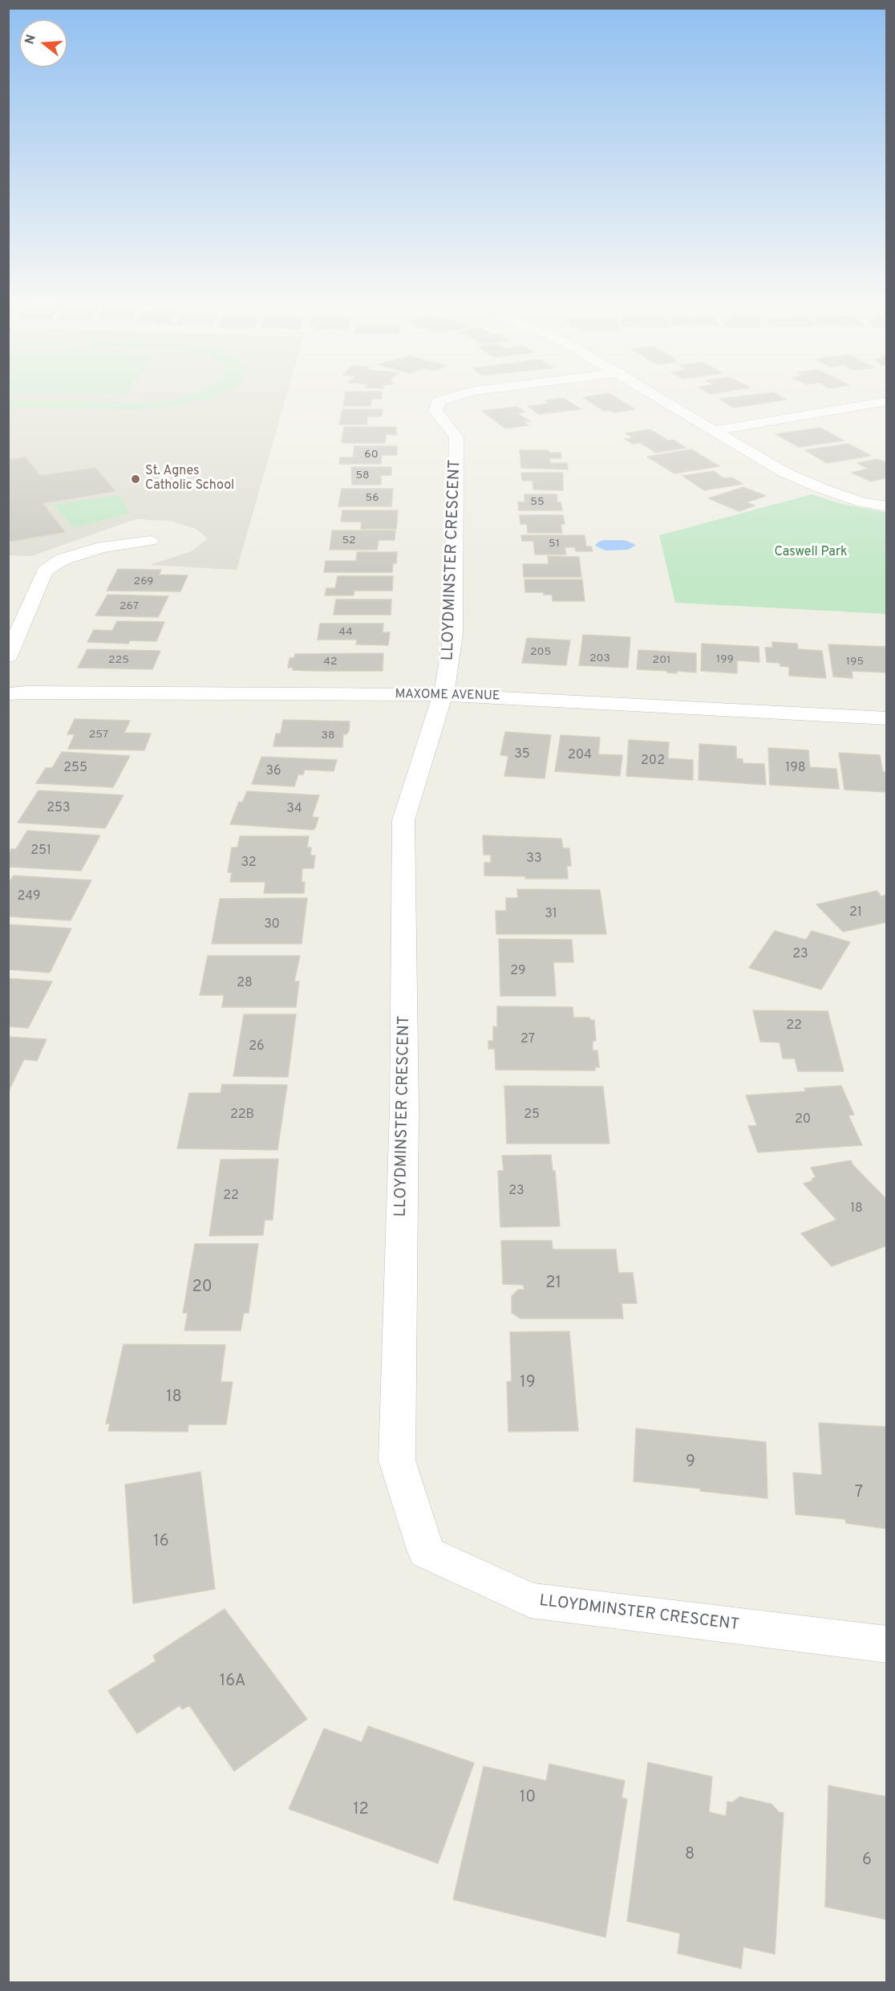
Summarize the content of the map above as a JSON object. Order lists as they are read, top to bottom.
{
  "streets": {
    "street": ["LLOYDMINSTER CRESCENT", "MAXOME AVENUE"]
  },
  "crossings": [
    ["LLOYDMINSTER CRESCENT", "MAXOME AVENUE"]
  ],
  "parks": ["Caswell Park"],
  "places": ["St. Agnes Catholic School"],
  "house_numbers": [
    "60",
    "58",
    "56",
    "55",
    "52",
    "51",
    "269",
    "267",
    "44",
    "205",
    "203",
    "199",
    "225",
    "201",
    "42",
    "195",
    "257",
    "38",
    "35",
    "204",
    "202",
    "255",
    "198",
    "36",
    "253",
    "34",
    "251",
    "33",
    "32",
    "249",
    "21",
    "31",
    "30",
    "23",
    "29",
    "28",
    "22",
    "27",
    "26",
    "22B",
    "25",
    "20",
    "23",
    "22",
    "18",
    "21",
    "20",
    "19",
    "18",
    "9",
    "7",
    "16",
    "16A",
    "10",
    "12",
    "8",
    "6"
  ],
  "north": "left"
}
